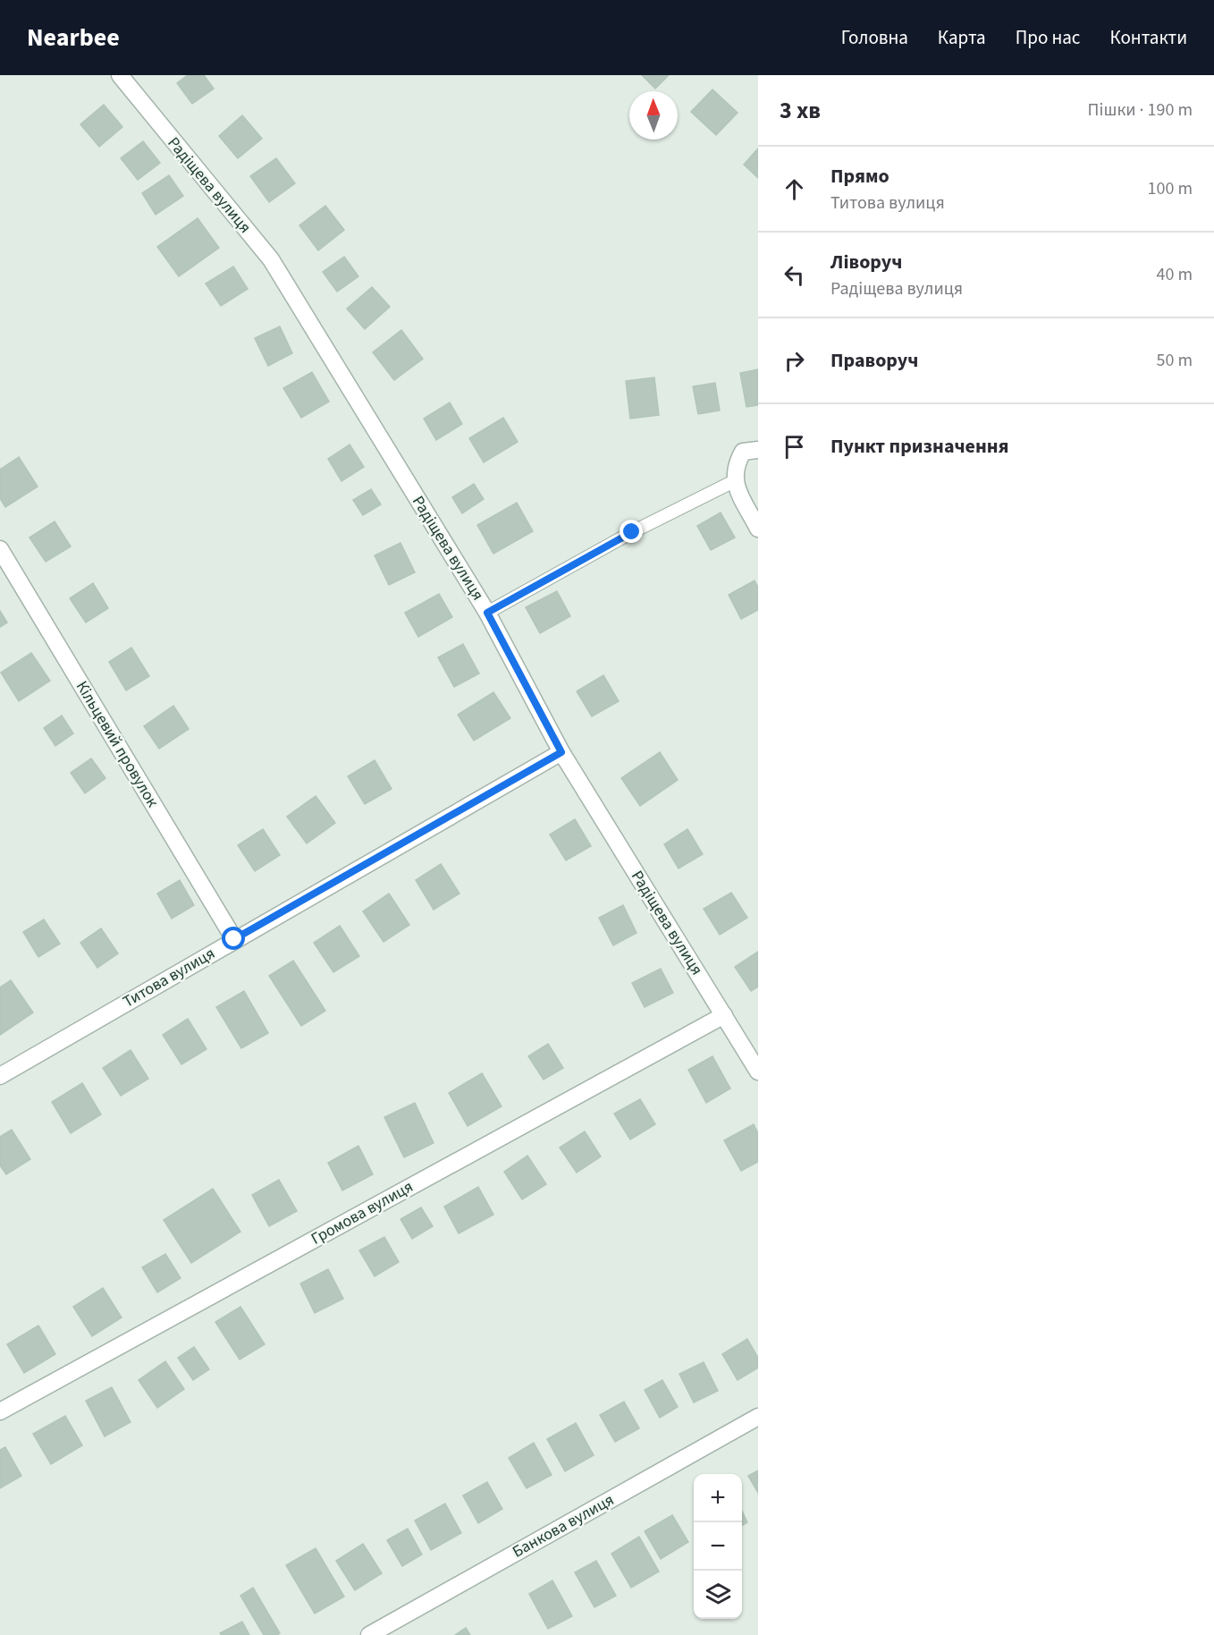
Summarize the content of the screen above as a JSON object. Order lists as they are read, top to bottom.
{
  "streets": {
    "street": [
      "Радіщева вулиця",
      "Кільцевий провулок",
      "Титова вулиця",
      "Громова вулиця",
      "Банкова вулиця"
    ]
  },
  "crossings": [
    ["Радіщева вулиця", "Титова вулиця"],
    ["Радіщева вулиця", "Громова вулиця"],
    ["Кільцевий провулок", "Титова вулиця"]
  ],
  "north": "top",
  "page": {
    "header": "Nearbee",
    "nav": [
      "Головна",
      "Карта",
      "Про нас",
      "Контакти"
    ],
    "heading": ["3 хв", "Пішки · 190 m"],
    "list": [
      ["Прямо", "Титова вулиця", "100 m"],
      ["Ліворуч", "Радіщева вулиця", "40 m"],
      ["Праворуч", "50 m"],
      "Пункт призначення"
    ],
    "map_buttons": ["+", "−"]
  }
}
